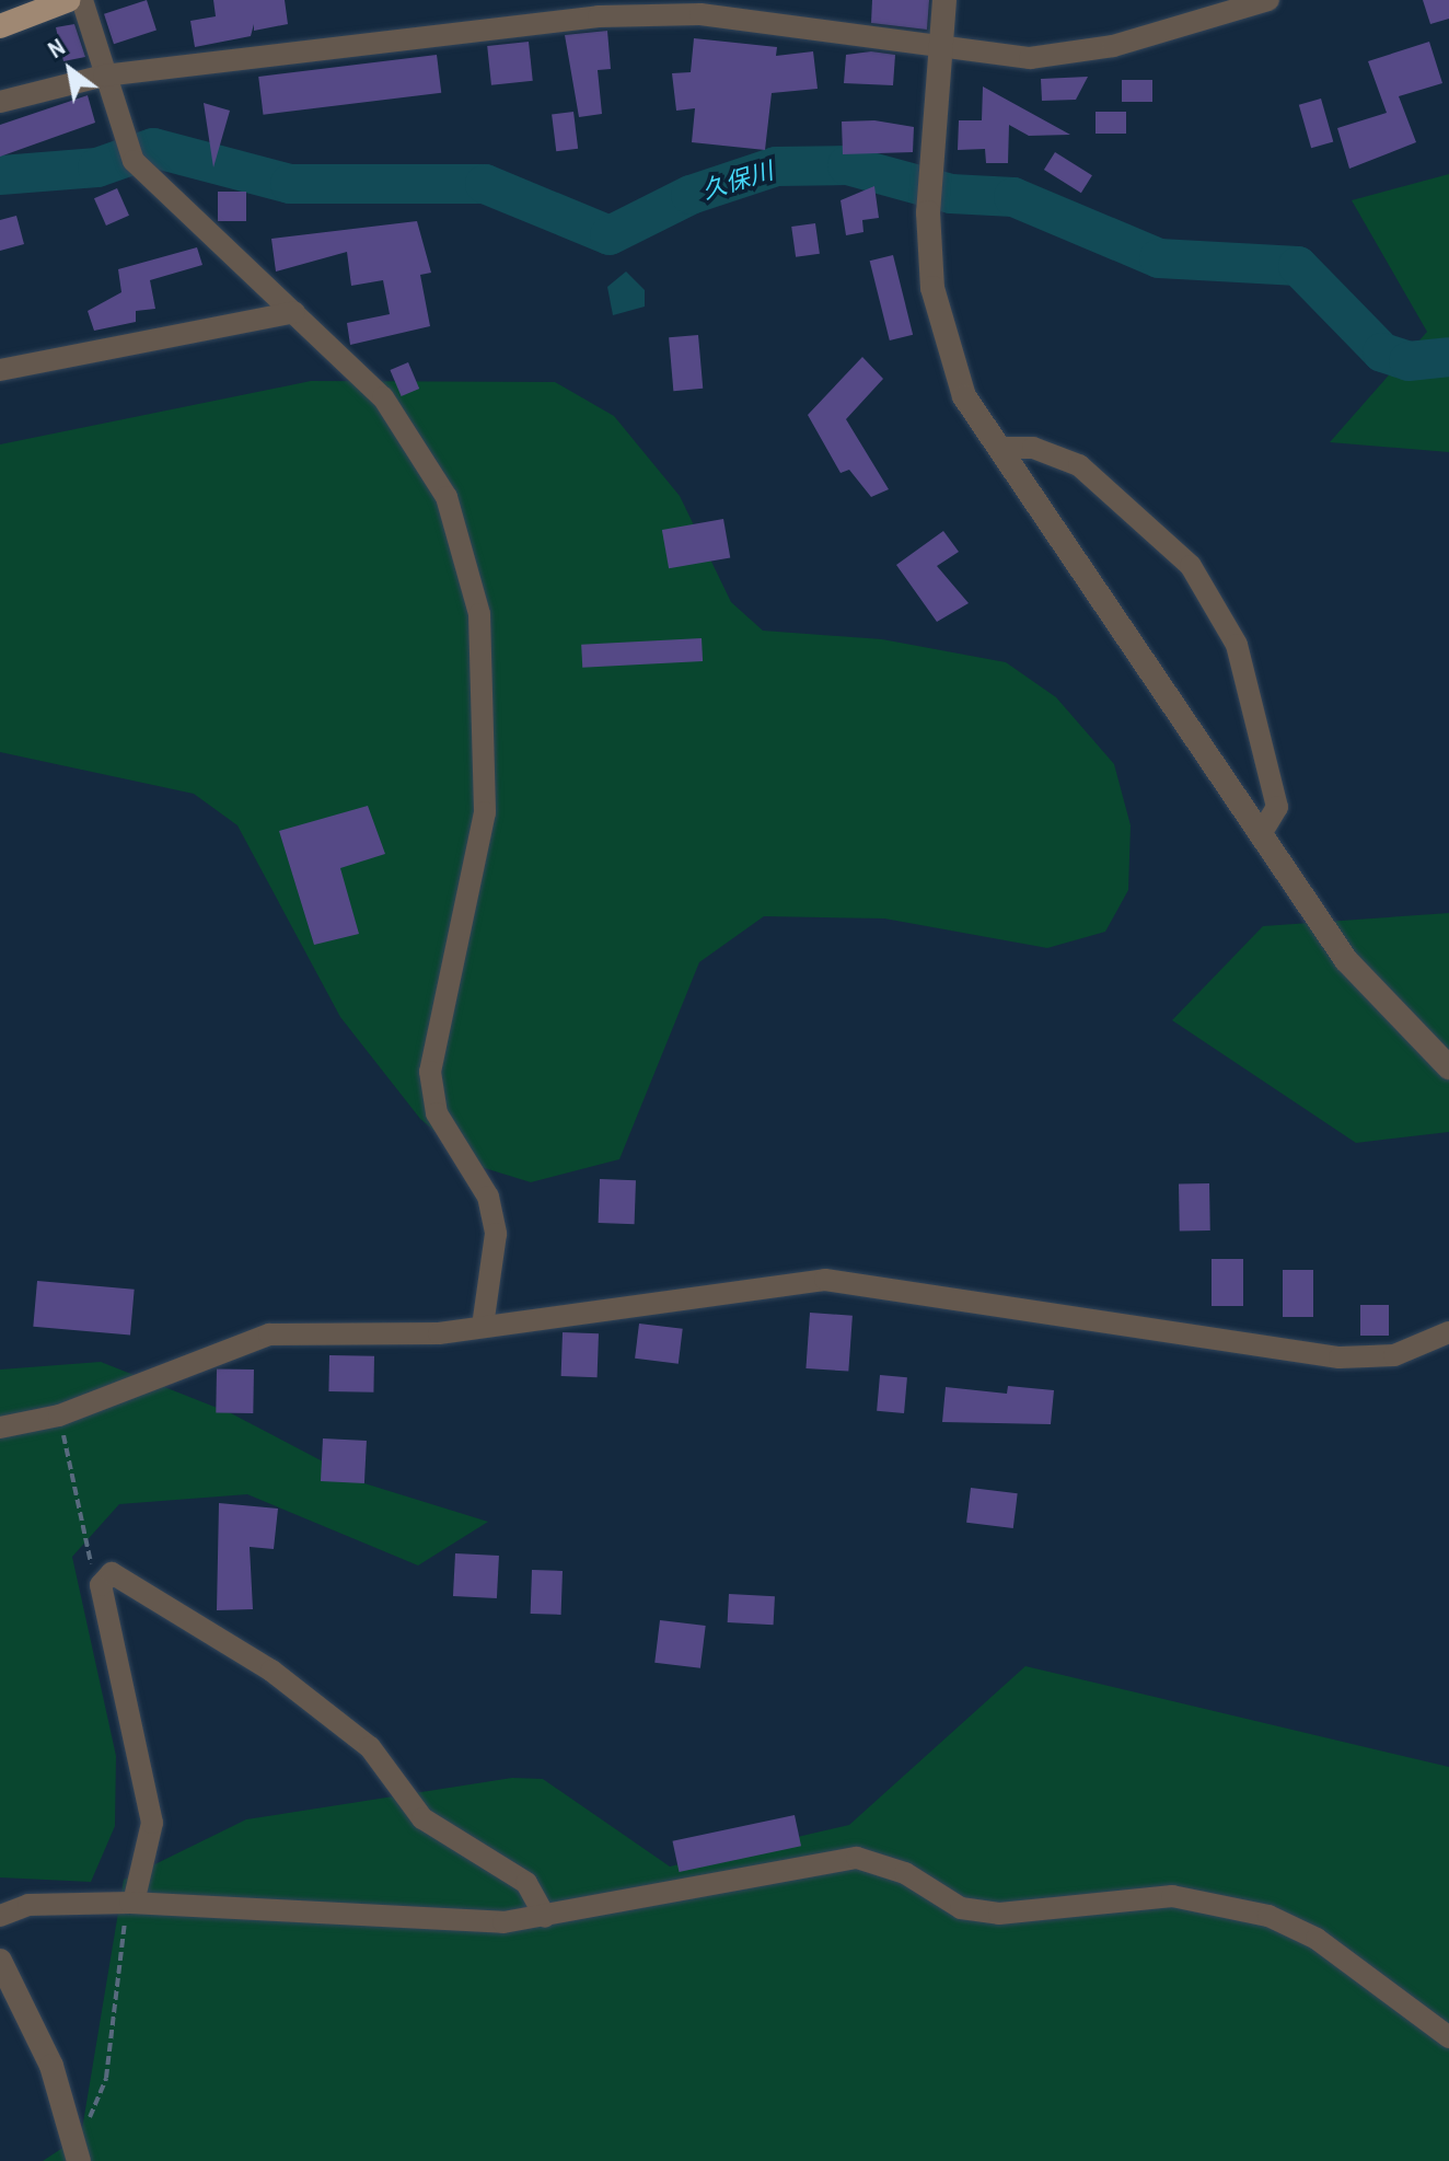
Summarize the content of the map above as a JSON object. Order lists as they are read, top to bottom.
{
  "water": ["久保川"],
  "north": "top left"
}
